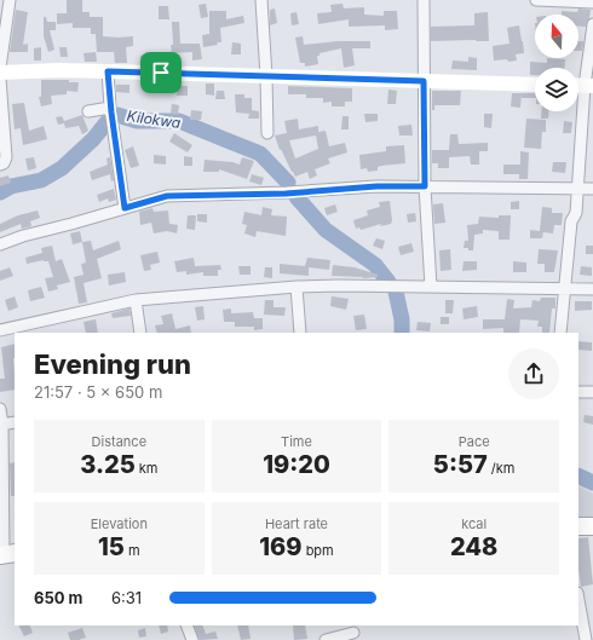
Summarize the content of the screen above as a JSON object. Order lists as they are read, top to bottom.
{
  "water": ["Kilokwa"],
  "north": "top",
  "page": {
    "heading": ["Evening run", "21:57 · 5 × 650 m"],
    "stats": [
      ["Distance", "3.25 km"],
      ["Time", "19:20"],
      ["Pace", "5:57 /km"],
      ["Elevation", "15 m"],
      ["Heart rate", "169 bpm"],
      ["kcal", "248"]
    ],
    "list": [
      {
        "name": "650 m",
        "note": "6:31"
      }
    ]
  }
}
